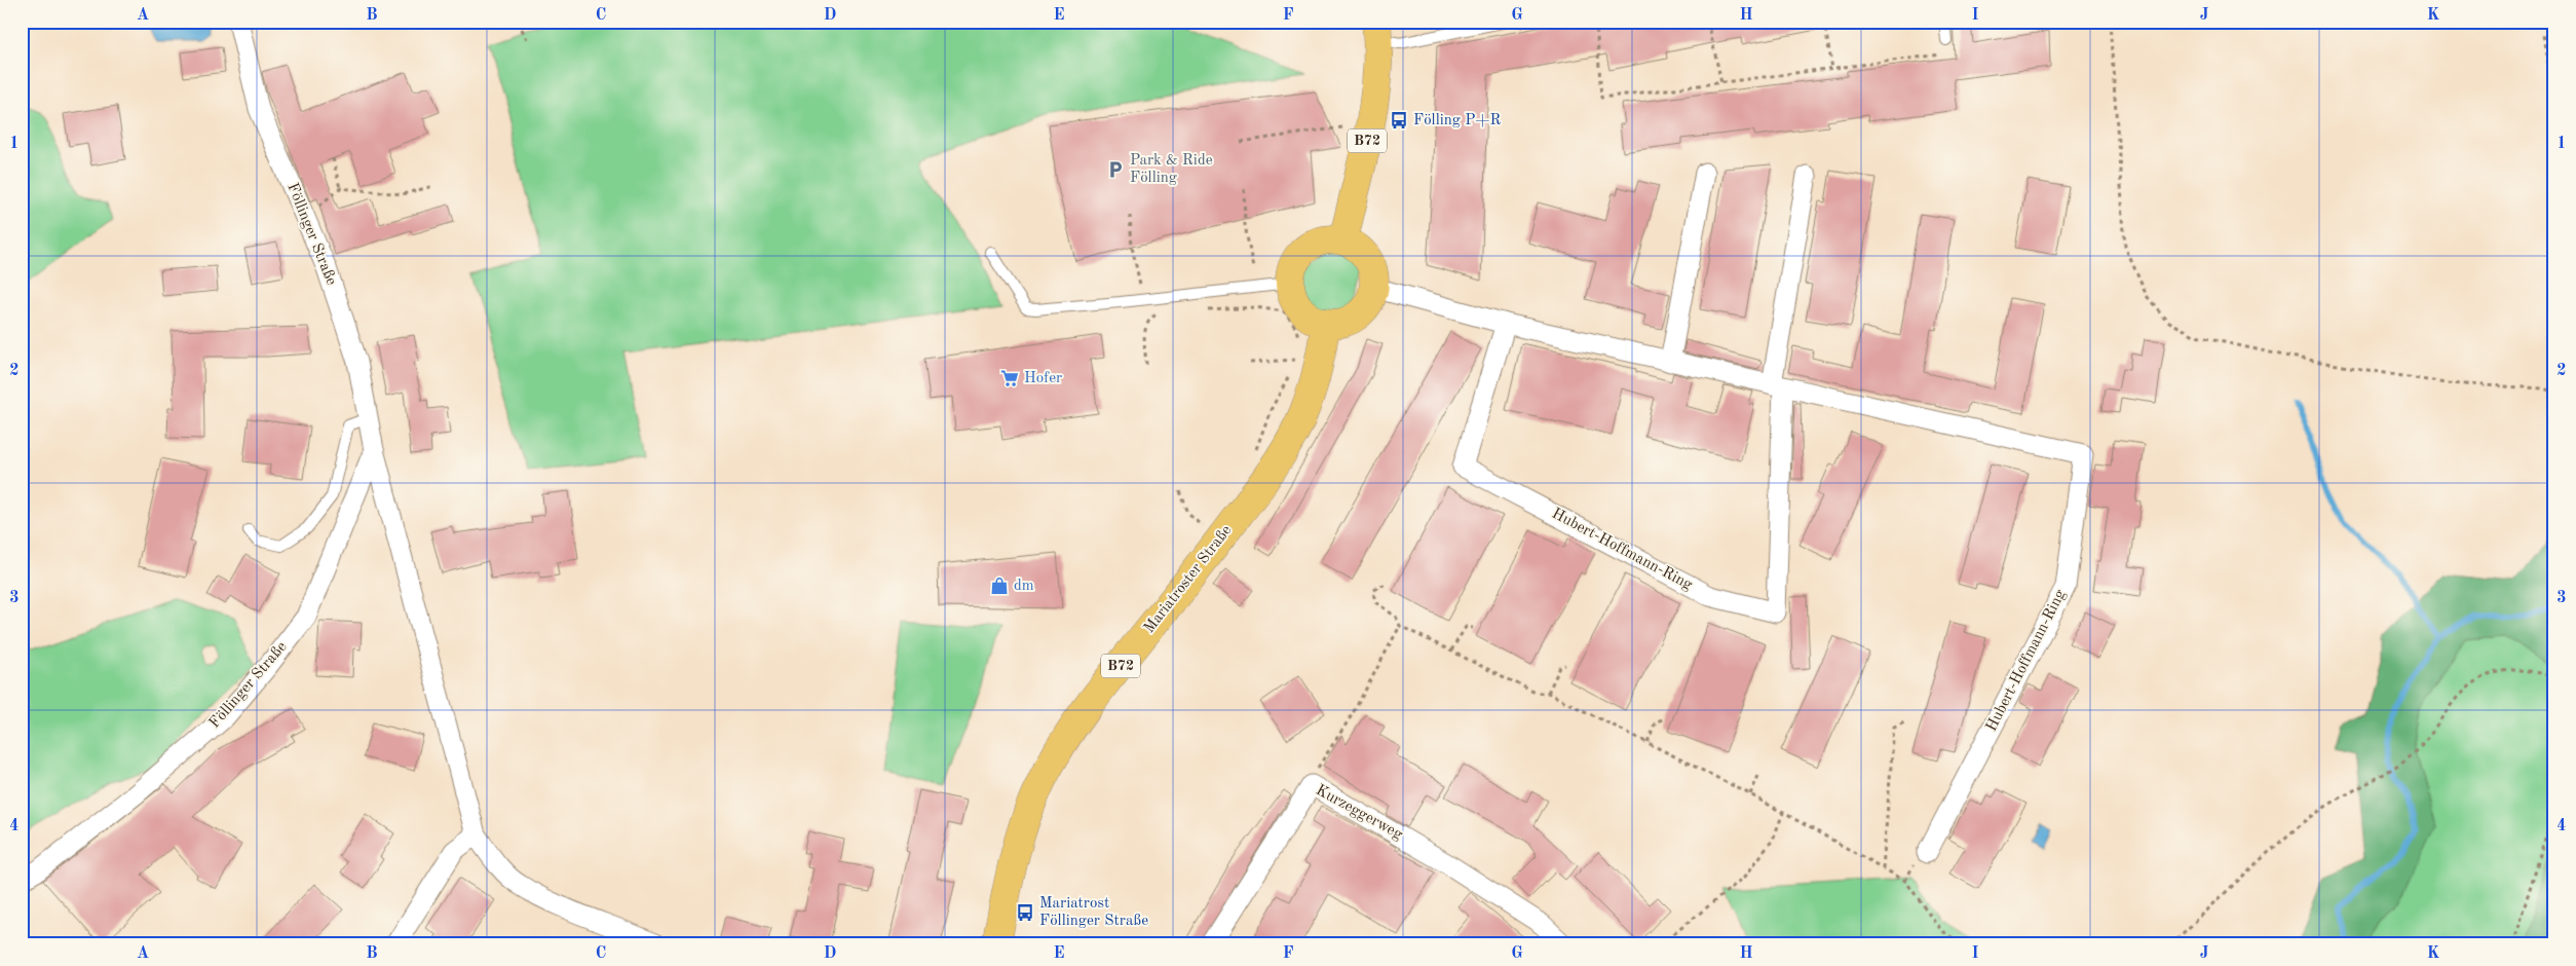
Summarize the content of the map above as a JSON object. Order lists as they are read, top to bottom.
{
  "streets": {
    "main road": ["B72", "Mariatroster Straße"],
    "street": ["Föllinger Straße", "Hubert-Hoffmann-Ring", "Kurzeggerweg"]
  },
  "crossings": [
    ["B72", "Hubert-Hoffmann-Ring"],
    ["B72", "Mariatroster Straße"],
    ["Hubert-Hoffmann-Ring", "Mariatroster Straße"]
  ],
  "places": {
    "bus stop": ["Fölling P+R", "Mariatrost Föllinger Straße"],
    "parking": ["Park & Ride Fölling"],
    "supermarket": ["Hofer"],
    "shop": ["dm"]
  },
  "grid": {
    "columns": [
      "A",
      "B",
      "C",
      "D",
      "E",
      "F",
      "G",
      "H",
      "I",
      "J",
      "K"
    ],
    "rows": [
      "1",
      "2",
      "3",
      "4"
    ]
  }
}
